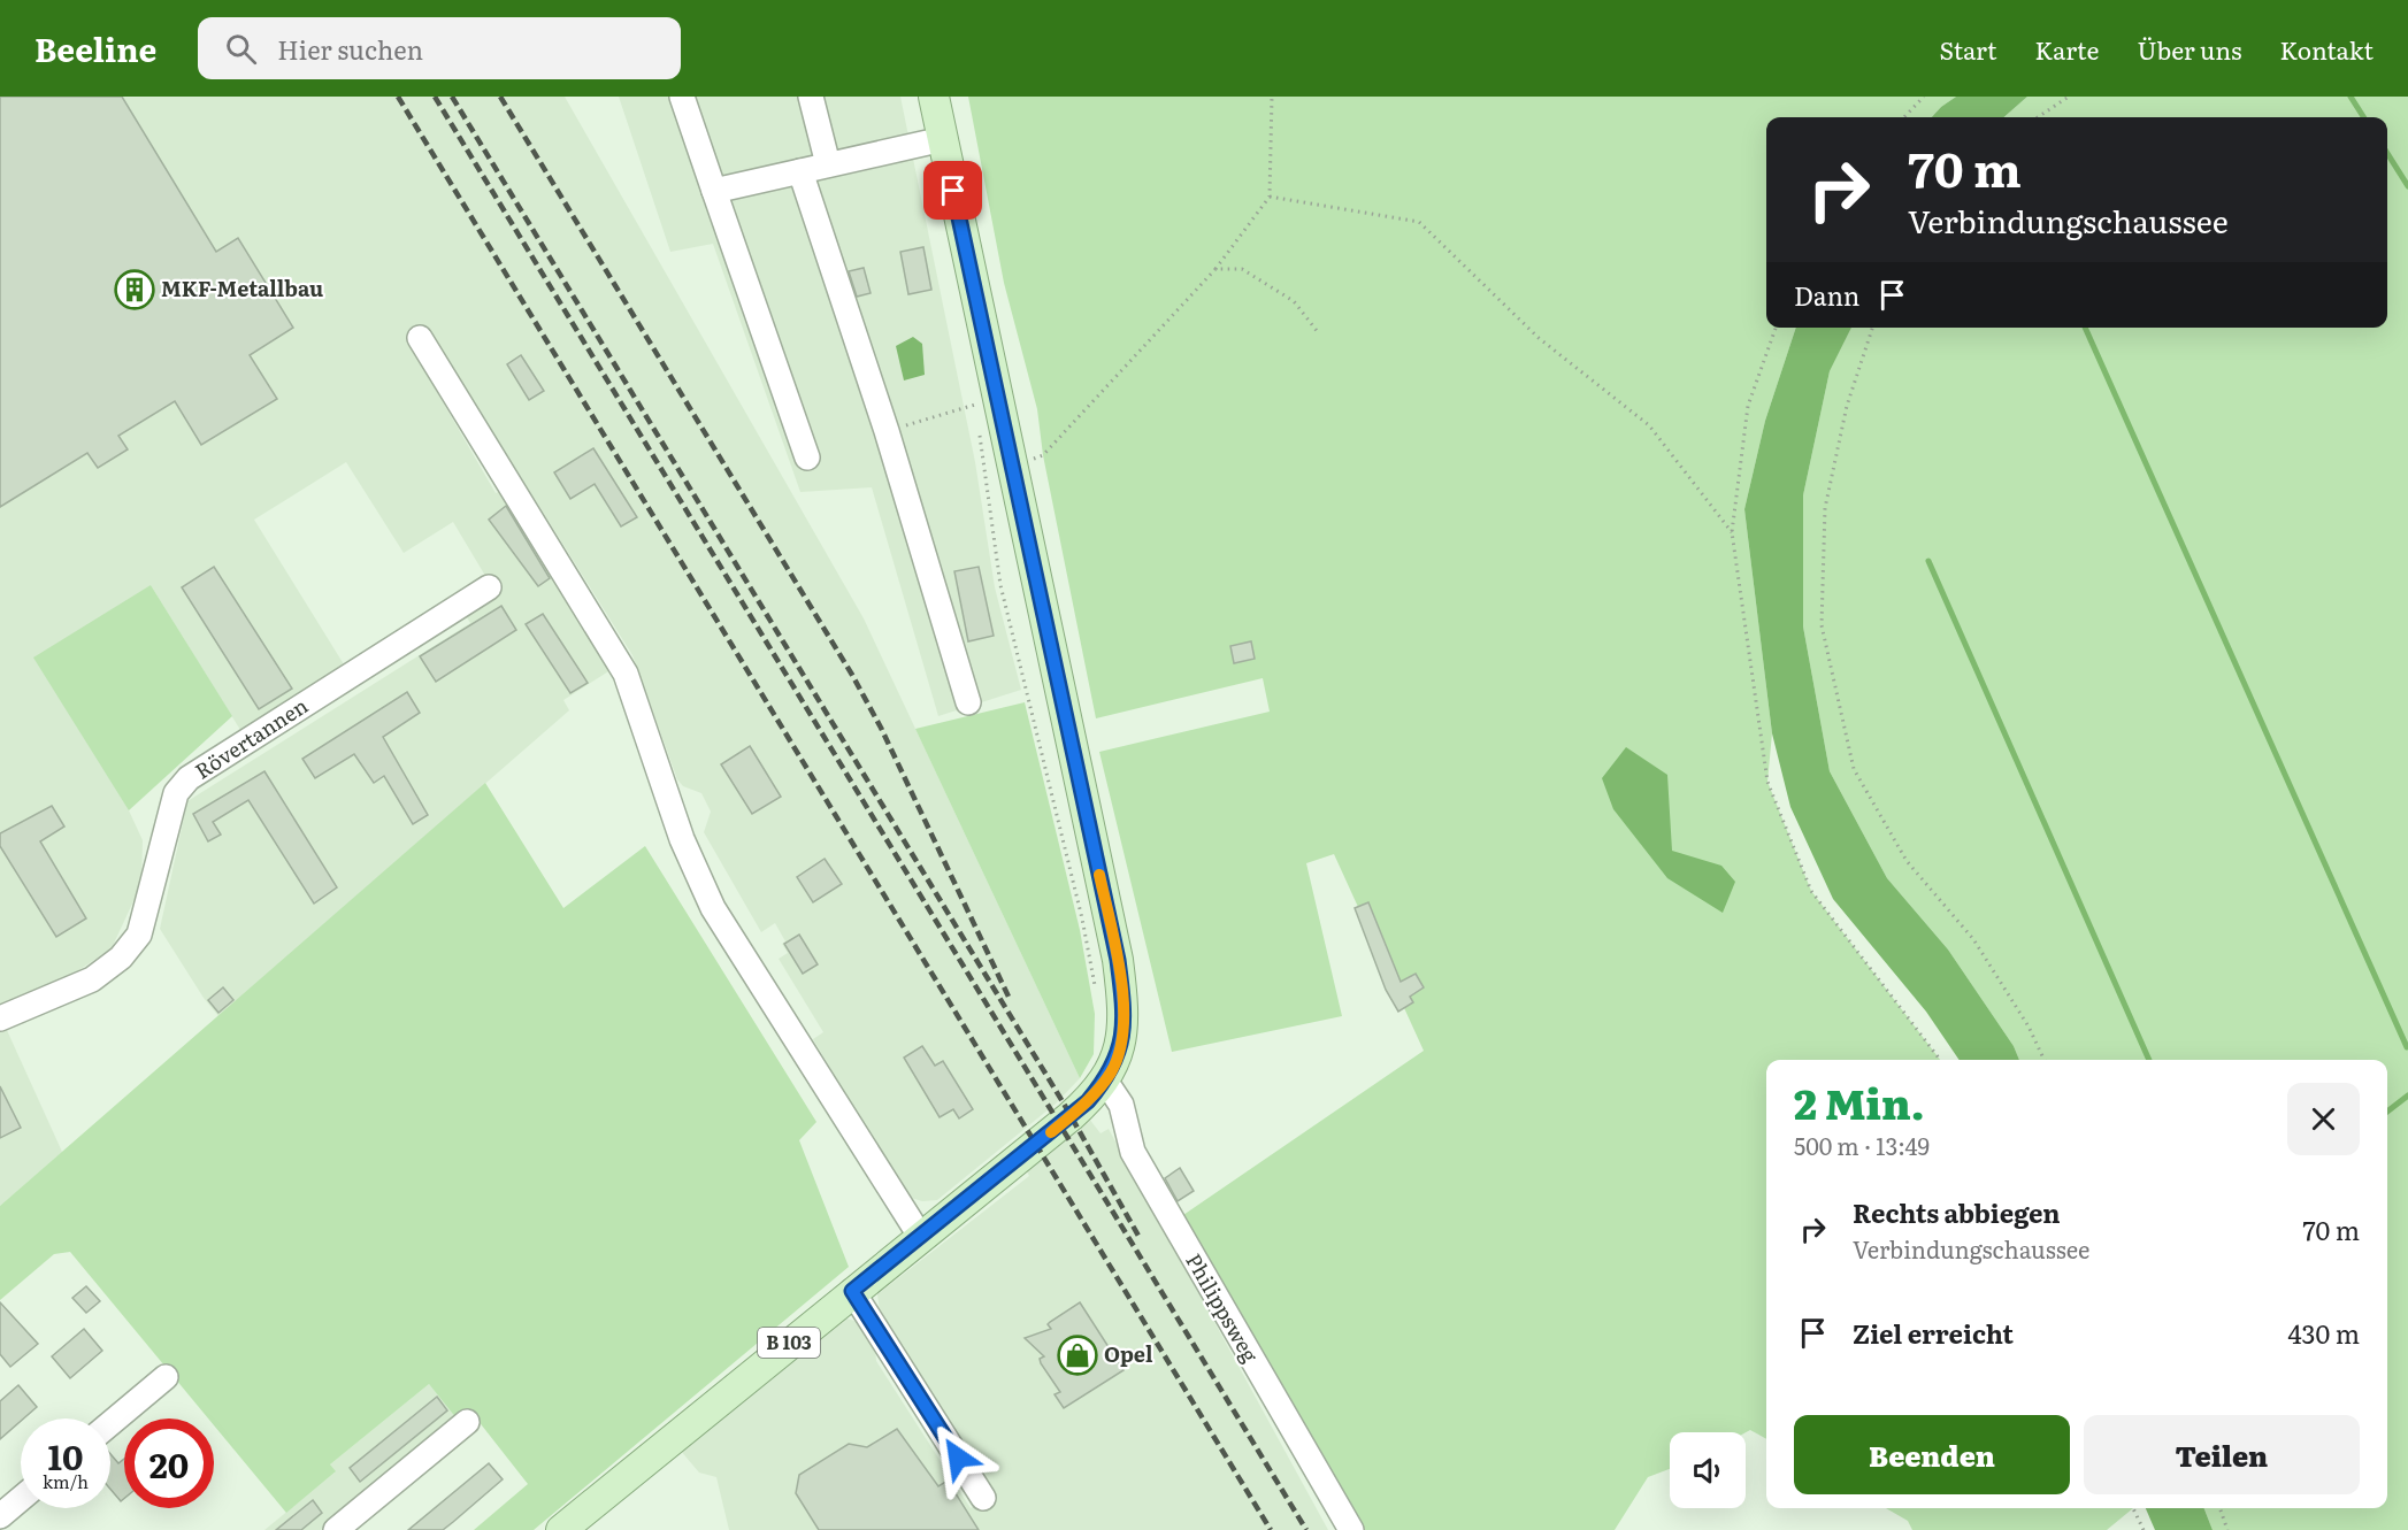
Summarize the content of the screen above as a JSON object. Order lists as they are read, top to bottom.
{
  "streets": {
    "main road": ["B 103"],
    "street": ["Rövertannen", "Philippsweg"]
  },
  "crossings": [
    ["Philippsweg", "B 103"]
  ],
  "places": {
    "building": ["MKF-Metallbau"],
    "shop": ["Opel"]
  },
  "page": {
    "header": "Beeline",
    "search": "Hier suchen",
    "nav": [
      "Start",
      "Karte",
      "Über uns",
      "Kontakt"
    ],
    "turn": ["70 m", "Verbindungschaussee"],
    "then": "Dann",
    "heading": ["2 Min.", "500 m · 13:49"],
    "list": [
      {
        "name": "Rechts abbiegen",
        "note": "Verbindungschaussee",
        "value": "70 m"
      },
      {
        "name": "Ziel erreicht",
        "value": "430 m"
      }
    ],
    "buttons": ["Beenden", "Teilen"],
    "speed": "10 km/h",
    "limit": "20"
  }
}
